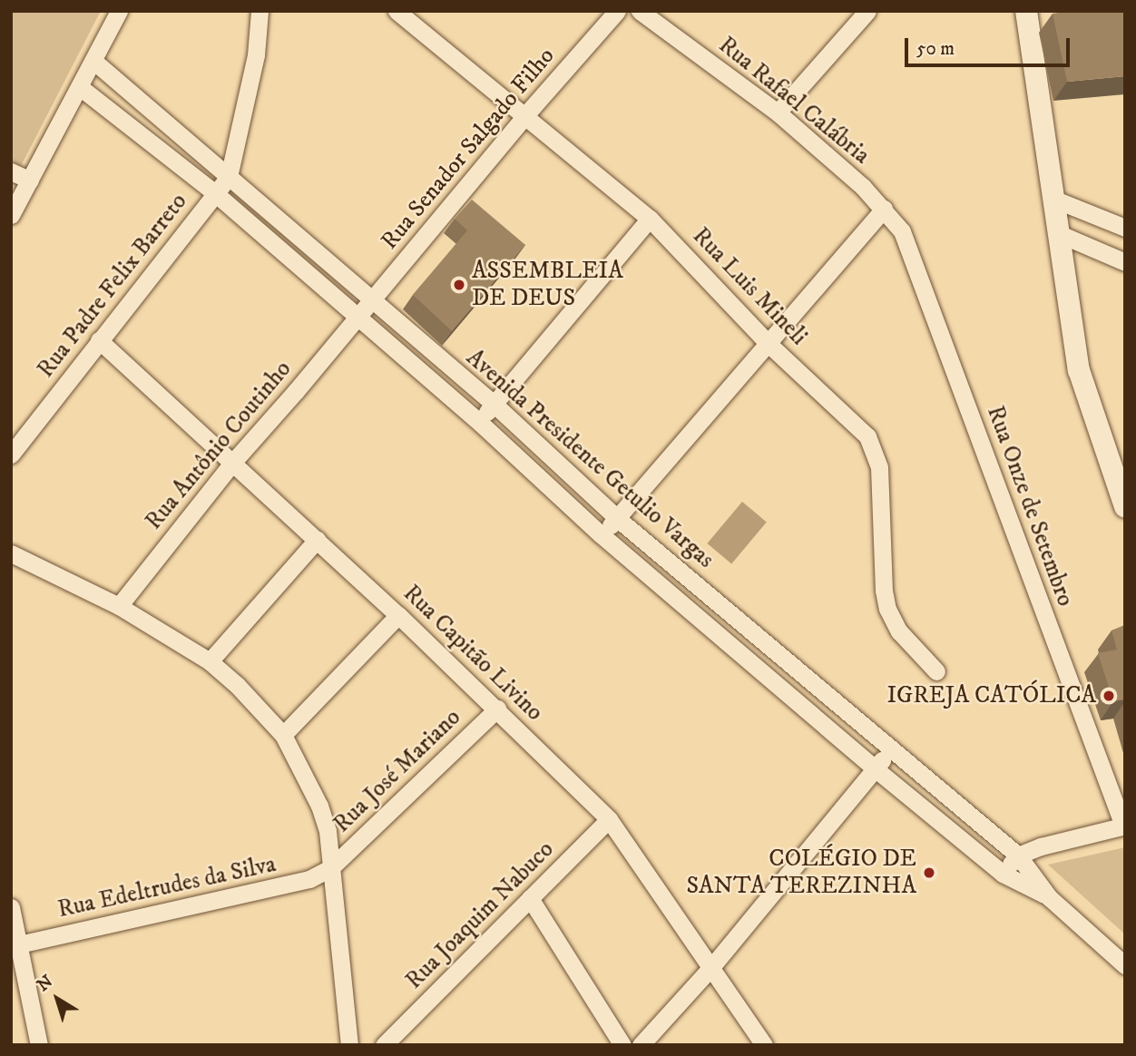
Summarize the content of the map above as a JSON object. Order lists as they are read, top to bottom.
{
  "streets": {
    "street": [
      "Rua Rafael Calábria",
      "Rua Senador Salgado Filho",
      "Rua Padre Felix Barreto",
      "Rua Luis Mineli",
      "Rua Antônio Coutinho",
      "Avenida Presidente Getulio Vargas",
      "Rua Onze de Setembro",
      "Rua Capitão Livino",
      "Rua José Mariano",
      "Rua Edeltrudes da Silva",
      "Rua Joaquim Nabuco"
    ]
  },
  "crossings": [
    ["Rua Rafael Calábria", "Rua Onze de Setembro"],
    ["Rua Senador Salgado Filho", "Rua Luis Mineli"],
    ["Rua Senador Salgado Filho", "Rua Antônio Coutinho"],
    ["Rua Senador Salgado Filho", "Avenida Presidente Getulio Vargas"],
    ["Rua Padre Felix Barreto", "Avenida Presidente Getulio Vargas"],
    ["Rua Padre Felix Barreto", "Rua Capitão Livino"],
    ["Rua Antônio Coutinho", "Avenida Presidente Getulio Vargas"],
    ["Rua Antônio Coutinho", "Rua Capitão Livino"],
    ["Rua Capitão Livino", "Rua José Mariano"],
    ["Rua Capitão Livino", "Rua Joaquim Nabuco"],
    ["Rua José Mariano", "Rua Edeltrudes da Silva"]
  ],
  "places": ["ASSEMBLEIA DE DEUS", "IGREJA CATÓLICA", "COLÉGIO DE SANTA TEREZINHA"],
  "scale_bar": "50 m",
  "north": "top left"
}
